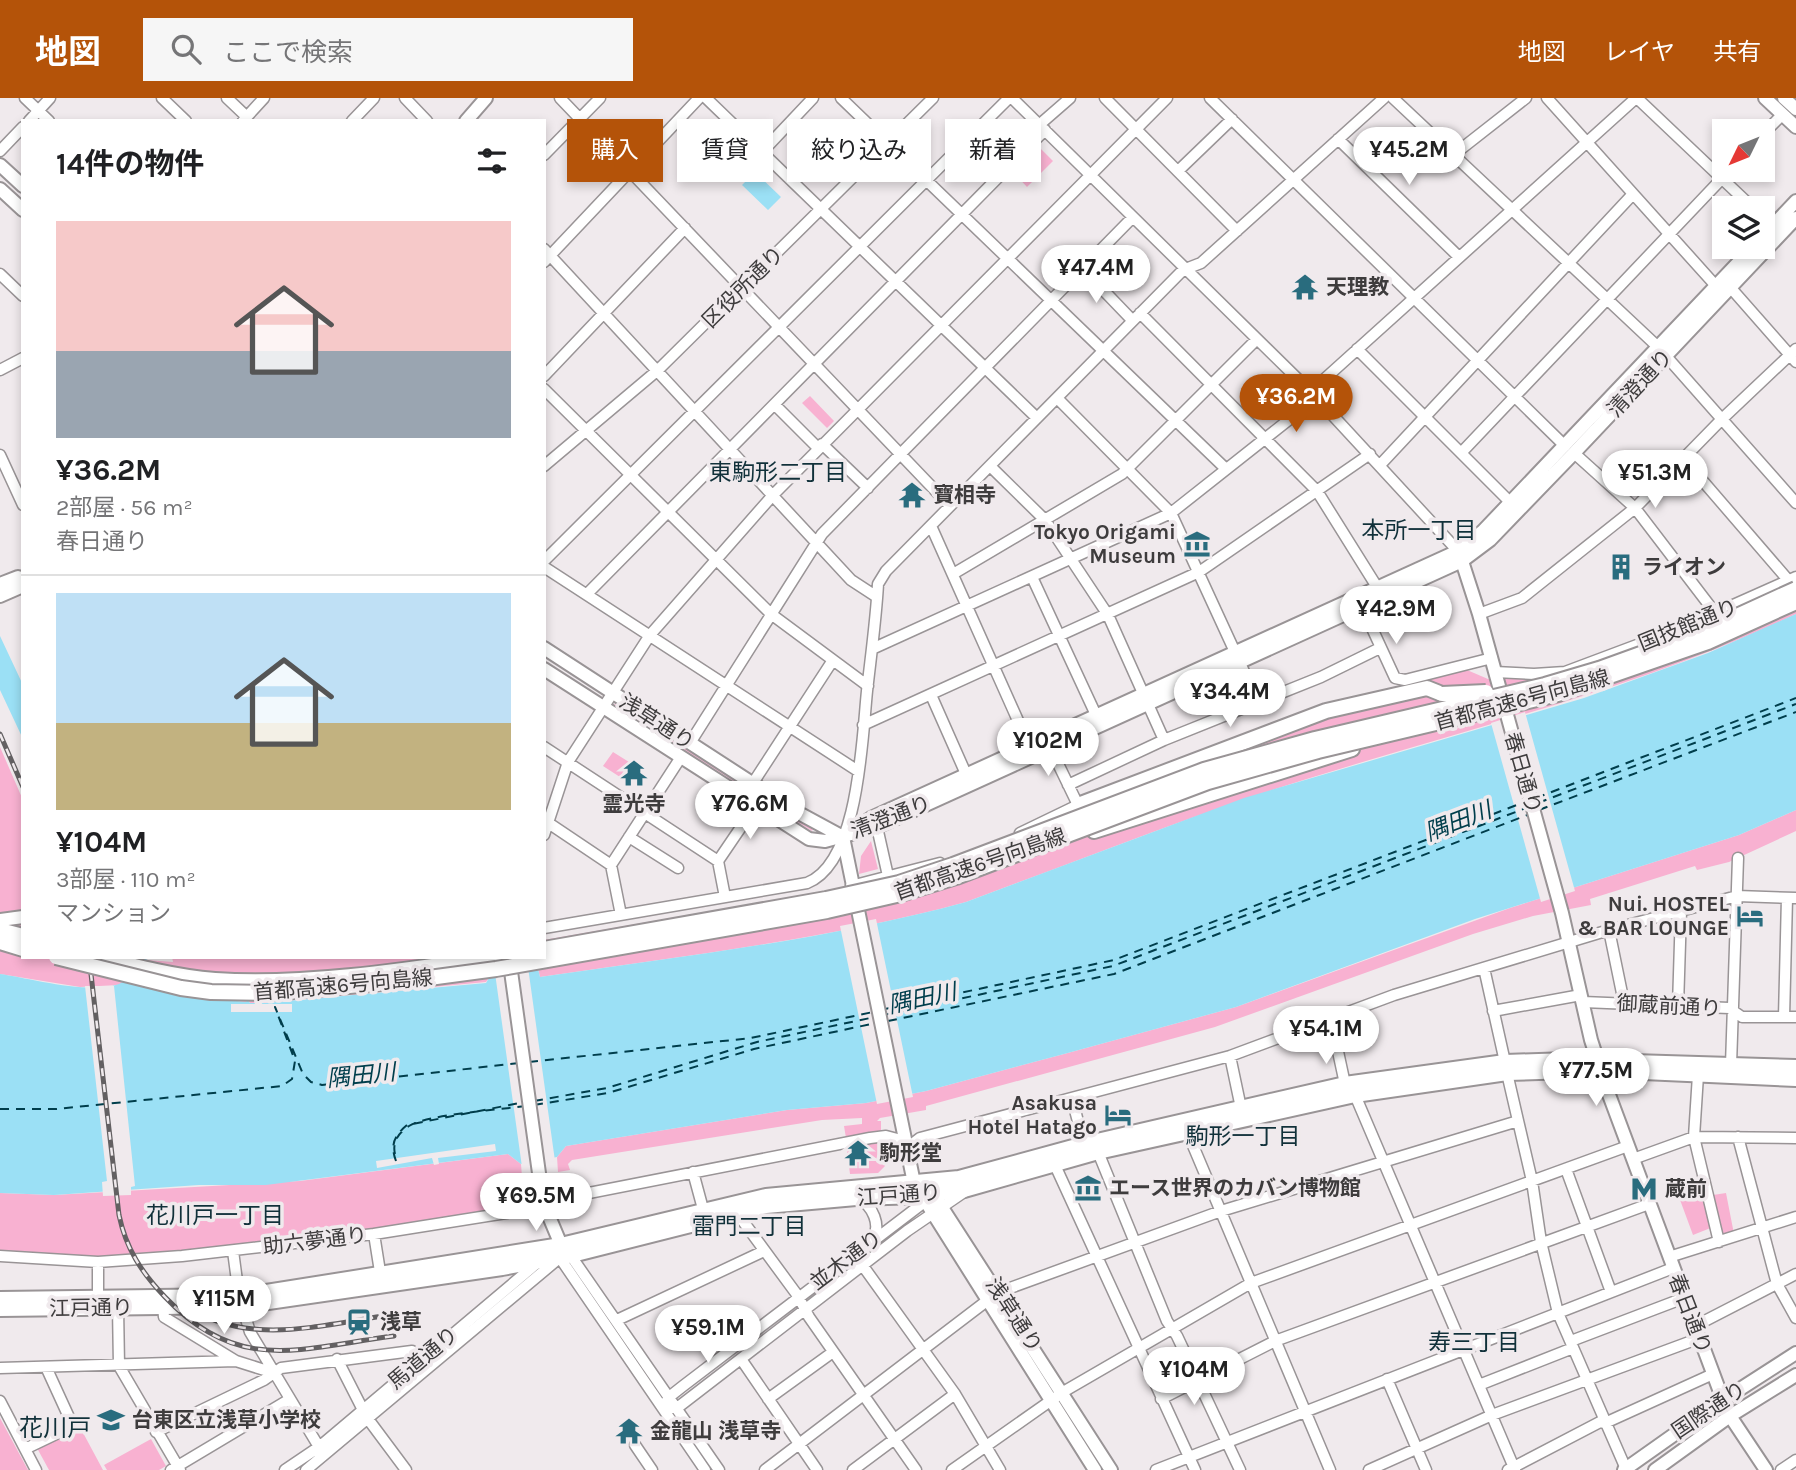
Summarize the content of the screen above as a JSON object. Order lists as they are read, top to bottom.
{
  "streets": {
    "highway": ["首都高速6号向島線", "江戸通り"],
    "main road": [
      "清澄通り",
      "浅草通り",
      "春日通り",
      "国際通り"
    ],
    "street": [
      "区役所通り",
      "国技館通り",
      "御蔵前通り",
      "助六夢通り",
      "並木通り",
      "馬道通り"
    ]
  },
  "crossings": [
    ["清澄通り", "浅草通り"],
    ["清澄通り", "春日通り"],
    ["国技館通り", "首都高速6号向島線"],
    ["国技館通り", "春日通り"],
    ["浅草通り", "江戸通り"],
    ["浅草通り", "助六夢通り"],
    ["浅草通り", "並木通り"],
    ["春日通り", "御蔵前通り"],
    ["春日通り", "江戸通り"],
    ["春日通り", "国際通り"],
    ["江戸通り", "並木通り"],
    ["江戸通り", "馬道通り"]
  ],
  "districts": [
    "東駒形二丁目",
    "本所一丁目",
    "駒形一丁目",
    "花川戸一丁目",
    "雷門二丁目",
    "寿三丁目",
    "花川戸"
  ],
  "water": ["隅田川"],
  "places": {
    "temple": [
      "天理教",
      "寶相寺",
      "霊光寺",
      "駒形堂",
      "金龍山 浅草寺"
    ],
    "museum": ["Tokyo Origami Museum", "エース世界のカバン博物館"],
    "building": ["ライオン"],
    "hotel": ["Nui. HOSTEL & BAR LOUNGE", "Asakusa Hotel Hatago"],
    "metro station": ["蔵前"],
    "station": ["浅草"],
    "school or university": ["台東区立浅草小学校"]
  },
  "north": "bottom left",
  "page": {
    "header": "地図",
    "search": "ここで検索",
    "nav": ["地図", "レイヤ", "共有"],
    "chip": [
      "購入",
      "賃貸",
      "絞り込み",
      "新着"
    ],
    "heading": "14件の物件",
    "price": [
      "¥45.2M",
      "¥47.4M",
      "¥36.2M",
      "¥51.3M",
      "¥42.9M",
      "¥34.4M",
      "¥102M",
      "¥76.6M",
      "¥54.1M",
      "¥77.5M",
      "¥69.5M",
      "¥115M",
      "¥59.1M",
      "¥104M"
    ],
    "list": [
      {
        "name": "¥36.2M",
        "note": "2部屋 · 56 m² · 春日通り"
      },
      {
        "name": "¥104M",
        "note": "3部屋 · 110 m² · マンション"
      }
    ]
  }
}
